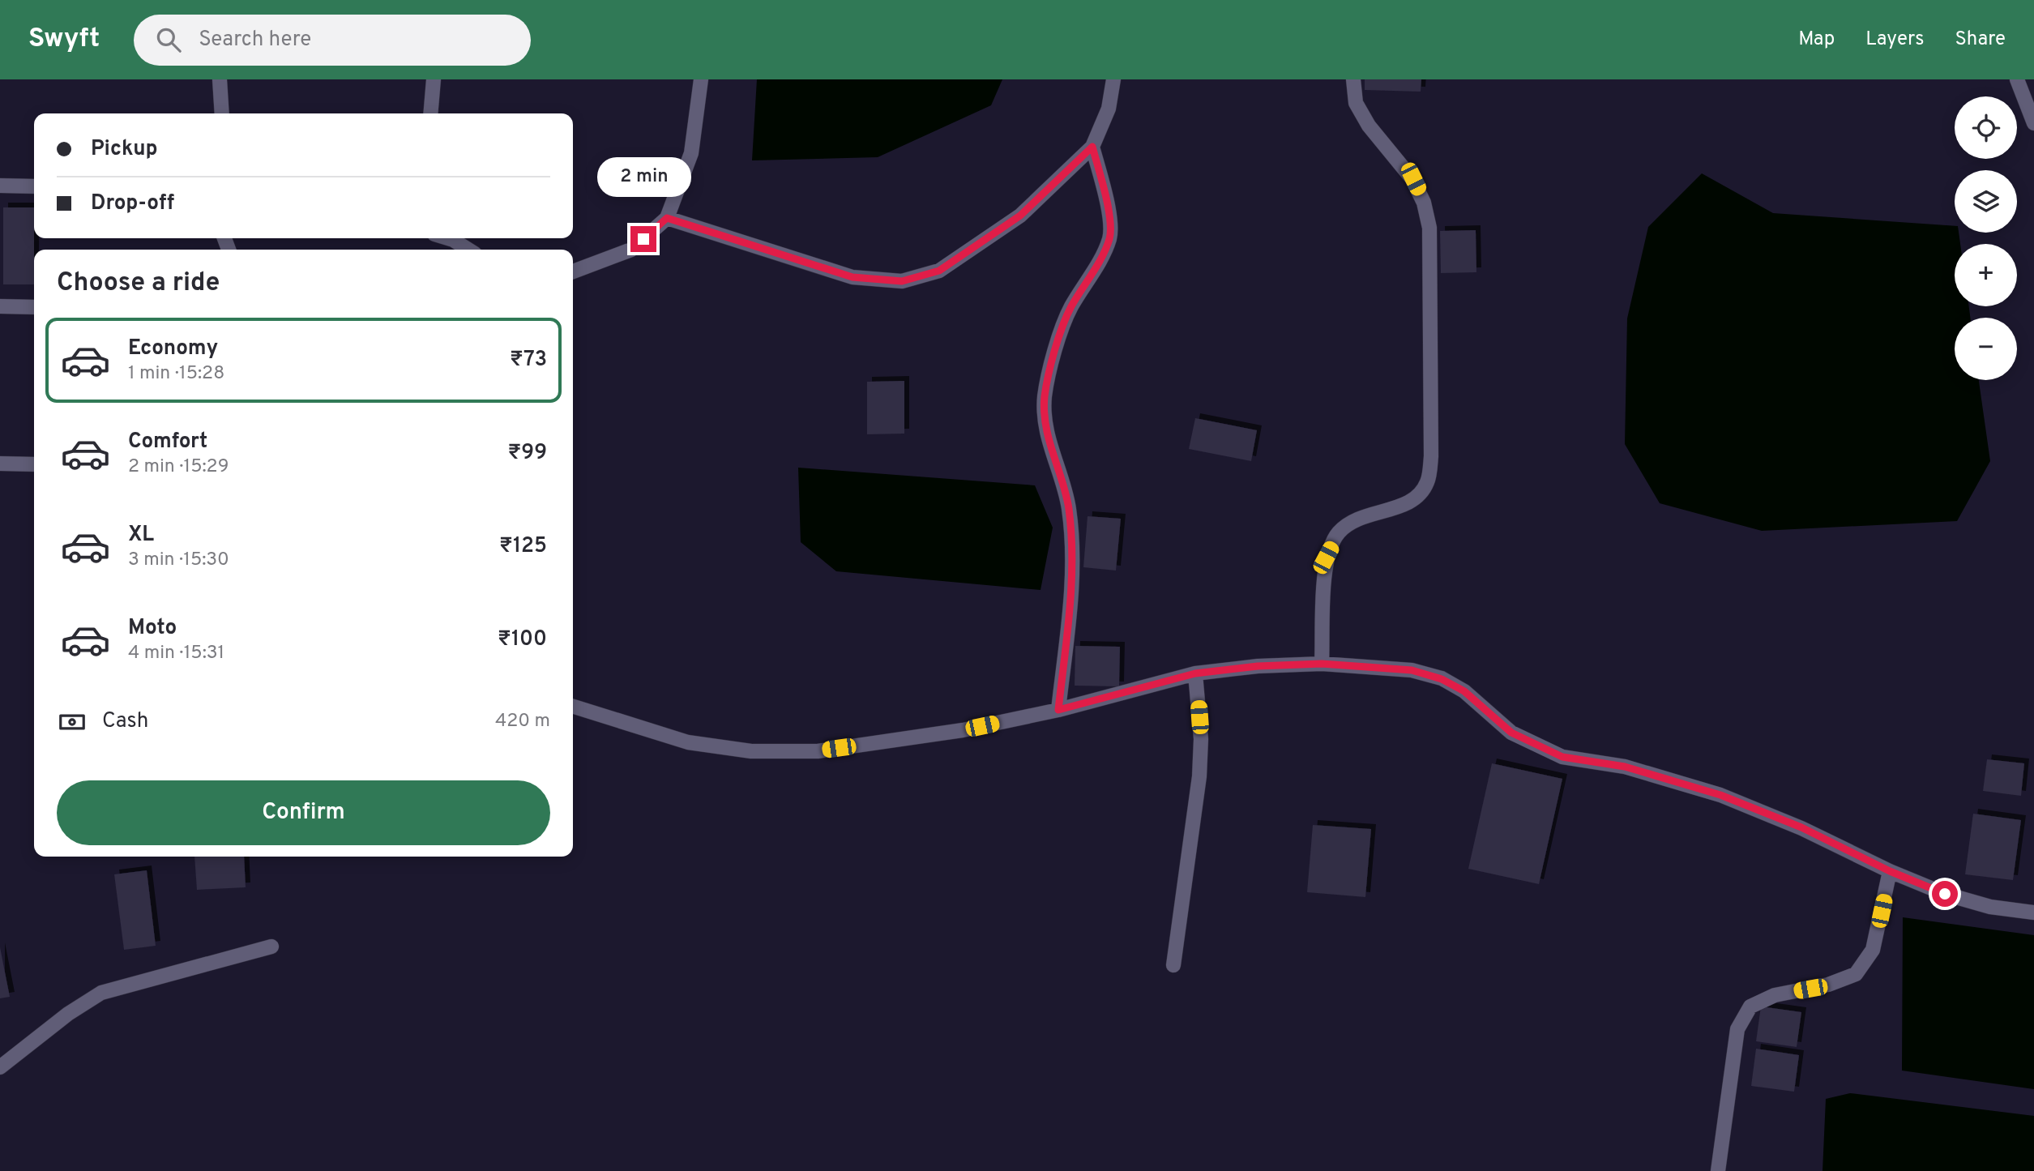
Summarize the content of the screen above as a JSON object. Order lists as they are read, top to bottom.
{
  "page": {
    "header": "Swyft",
    "search": "Search here",
    "nav": ["Map", "Layers", "Share"],
    "map_buttons": ["+", "−"],
    "banner": ["Pickup", "Drop-off"],
    "bubble": "2 min",
    "heading": "Choose a ride",
    "list": [
      {
        "name": "Economy",
        "note": "1 min · 15:28",
        "value": "₹73"
      },
      {
        "name": "Comfort",
        "note": "2 min · 15:29",
        "value": "₹99"
      },
      {
        "name": "XL",
        "note": "3 min · 15:30",
        "value": "₹125"
      },
      {
        "name": "Moto",
        "note": "4 min · 15:31",
        "value": "₹100"
      }
    ],
    "pay": ["Cash", "420 m"],
    "buttons": "Confirm"
  }
}
